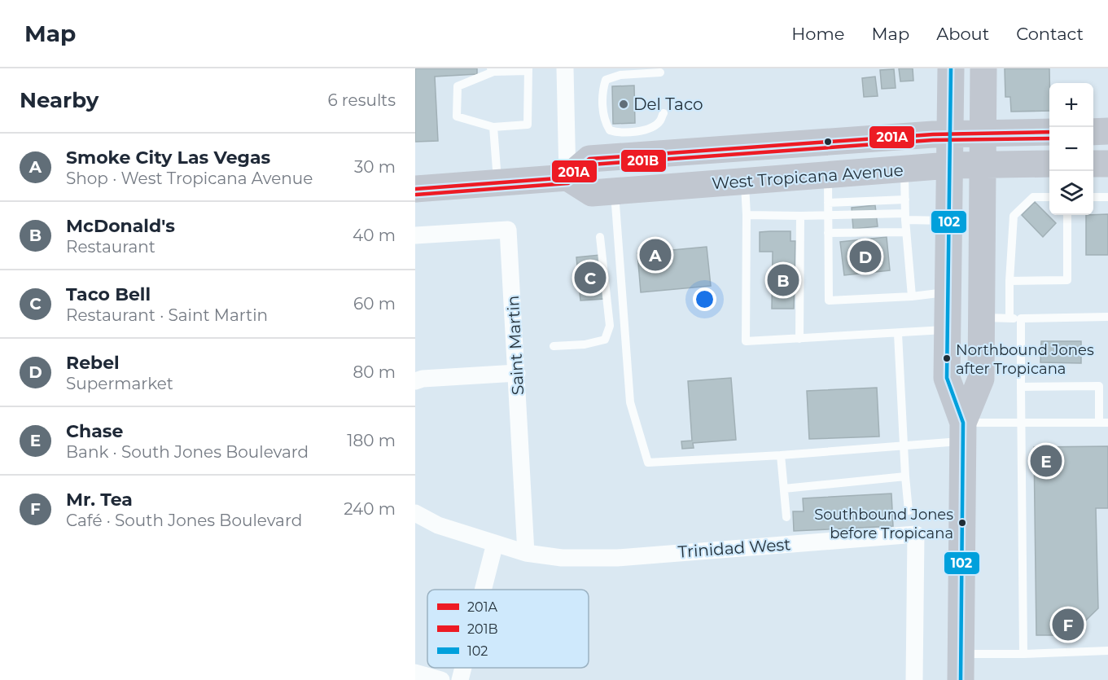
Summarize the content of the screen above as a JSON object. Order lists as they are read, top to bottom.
{
  "streets": {
    "main road": ["West Tropicana Avenue"],
    "street": ["Saint Martin", "Trinidad West"]
  },
  "crossings": [
    ["Saint Martin", "Trinidad West"]
  ],
  "places": ["Del Taco", "Northbound Jones after Tropicana", "Southbound Jones before Tropicana"],
  "lines": ["transit line 102", "transit line 201A", "transit line 201B"],
  "legend": ["201A", "201B", "102"],
  "page": {
    "header": "Map",
    "nav": [
      "Home",
      "Map",
      "About",
      "Contact"
    ],
    "heading": ["Nearby", "6 results"],
    "map_buttons": ["+", "−"],
    "list": [
      {
        "mark": "A",
        "name": "Smoke City Las Vegas",
        "note": "Shop · West Tropicana Avenue",
        "value": "30 m"
      },
      {
        "mark": "B",
        "name": "McDonald's",
        "note": "Restaurant",
        "value": "40 m"
      },
      {
        "mark": "C",
        "name": "Taco Bell",
        "note": "Restaurant · Saint Martin",
        "value": "60 m"
      },
      {
        "mark": "D",
        "name": "Rebel",
        "note": "Supermarket",
        "value": "80 m"
      },
      {
        "mark": "E",
        "name": "Chase",
        "note": "Bank · South Jones Boulevard",
        "value": "180 m"
      },
      {
        "mark": "F",
        "name": "Mr. Tea",
        "note": "Café · South Jones Boulevard",
        "value": "240 m"
      }
    ],
    "pins": [
      "A",
      "D",
      "C",
      "B",
      "E",
      "F"
    ]
  }
}
